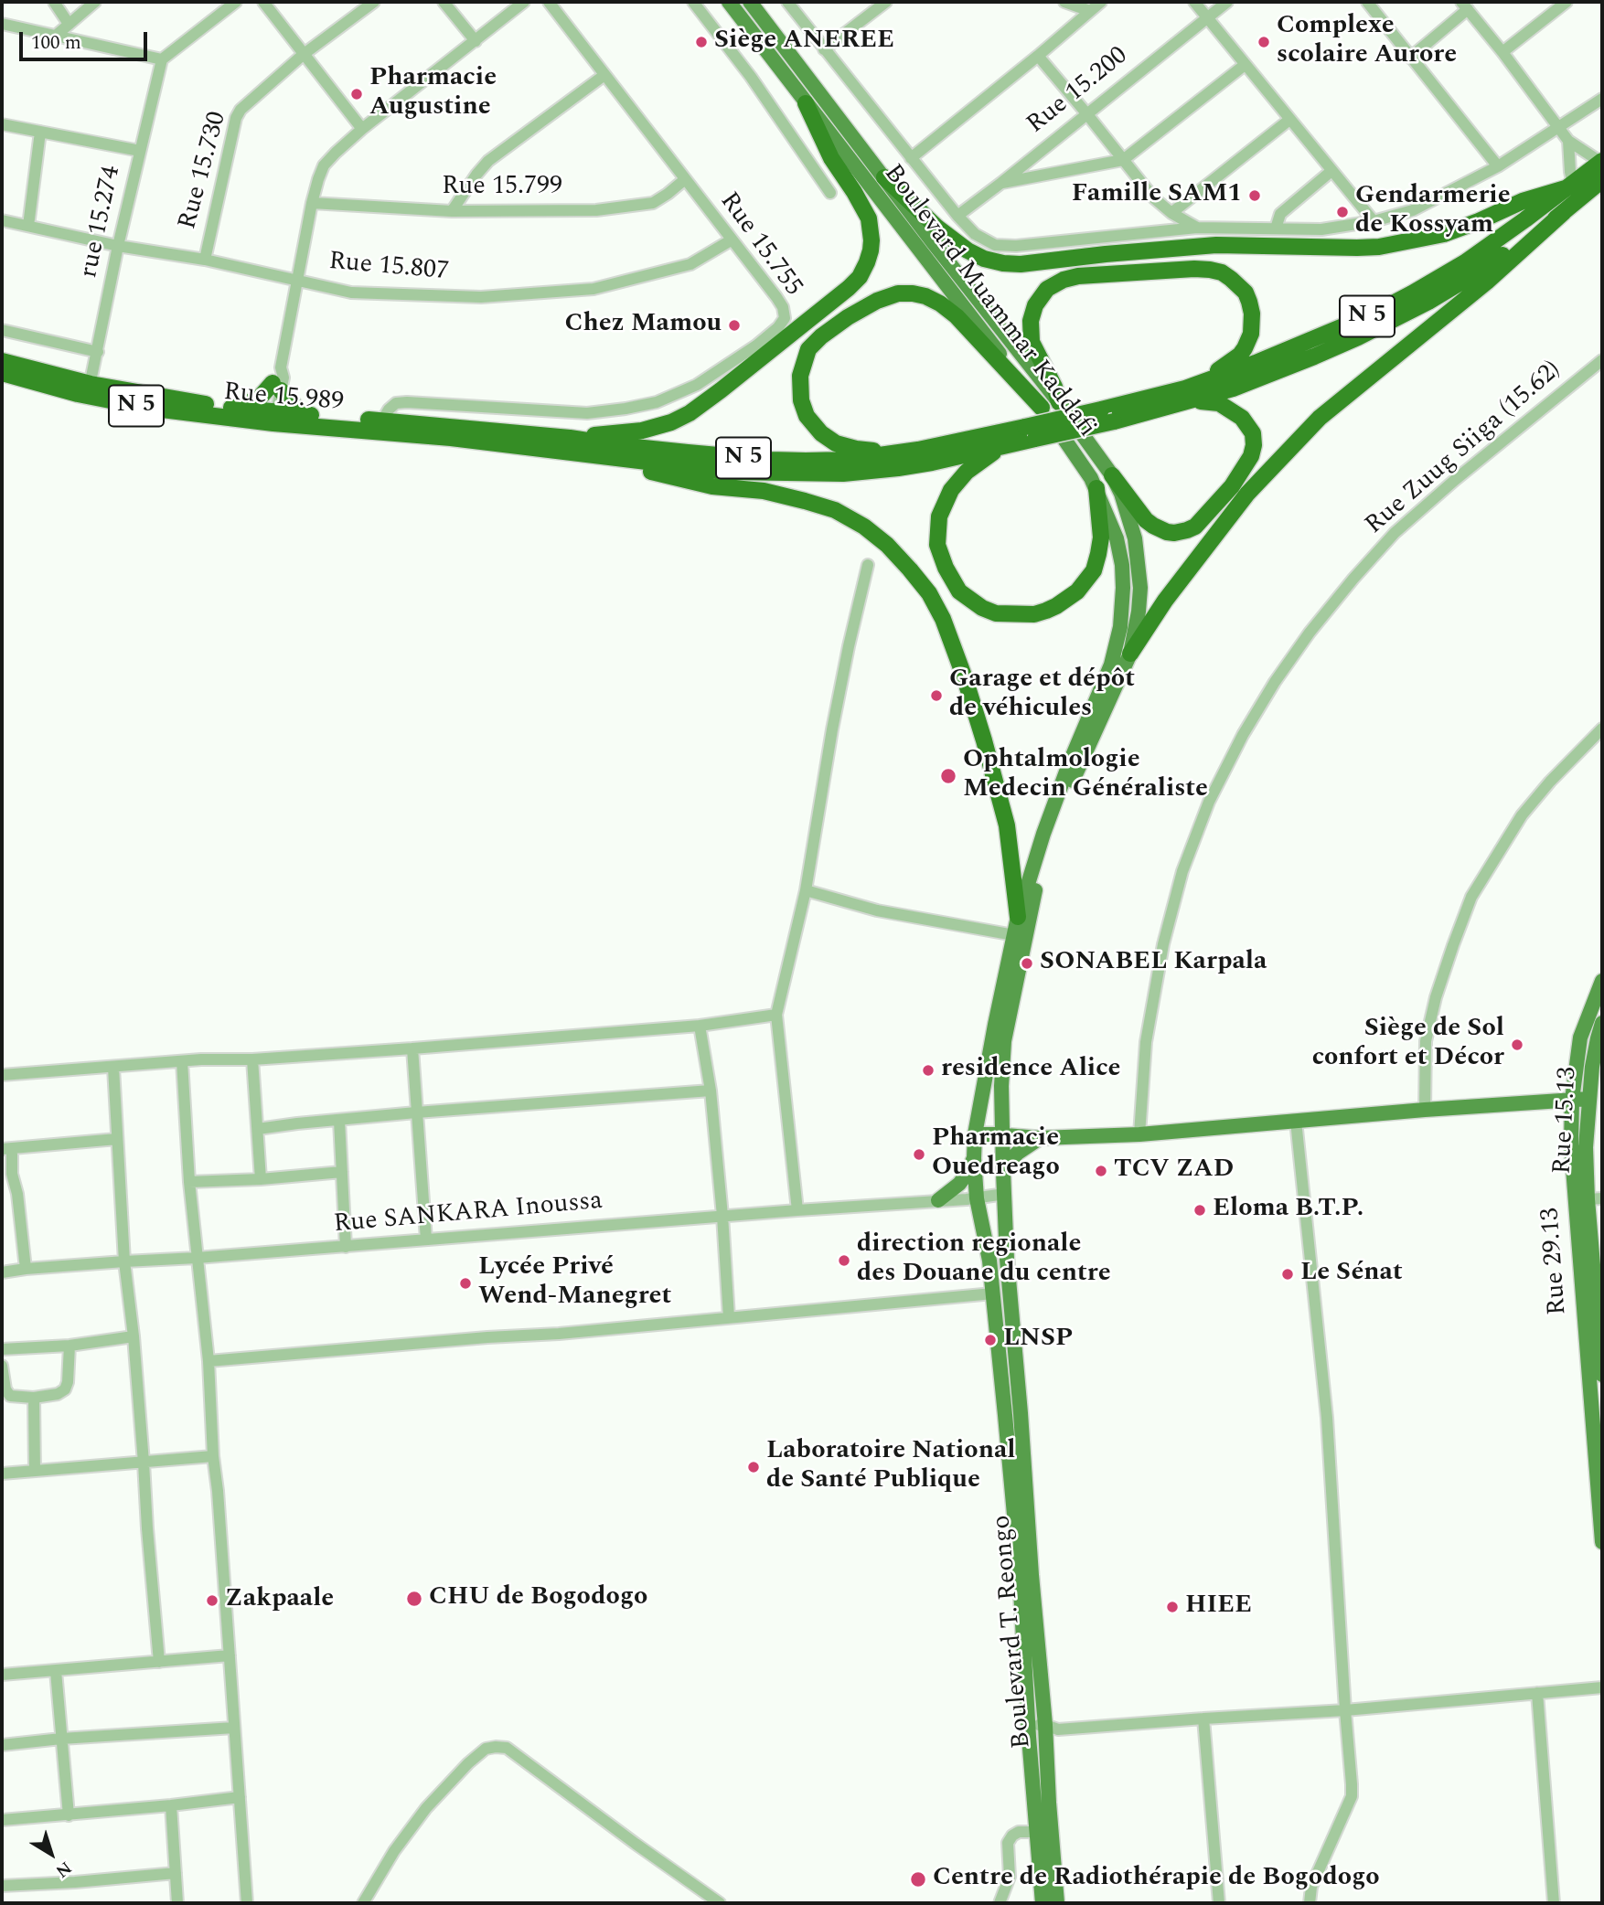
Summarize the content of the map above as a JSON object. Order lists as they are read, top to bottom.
{
  "streets": {
    "highway": ["N 5", "Rue 15.989"],
    "main road": [
      "Boulevard Muammar Kaddafi",
      "Rue 15.13",
      "Rue 29.13",
      "Boulevard T. Reongo"
    ],
    "street": [
      "Rue 15.200",
      "Rue 15.730",
      "Rue 15.799",
      "rue 15.274",
      "Rue 15.755",
      "Rue 15.807",
      "Rue Zuug Siiga (15.62)",
      "Rue SANKARA Inoussa"
    ]
  },
  "crossings": [
    ["Rue 15.730", "Rue 15.807"],
    ["Rue 15.799", "Rue 15.755"],
    ["rue 15.274", "Rue 15.807"],
    ["rue 15.274", "N 5"],
    ["rue 15.274", "Rue 15.989"],
    ["Rue 15.755", "Rue 15.807"],
    ["Rue 15.755", "N 5"],
    ["Boulevard Muammar Kaddafi", "Boulevard T. Reongo"],
    ["N 5", "Rue 15.989"],
    ["Rue SANKARA Inoussa", "Boulevard T. Reongo"]
  ],
  "places": [
    "Siège ANEREE",
    "Complexe scolaire Aurore",
    "Pharmacie Augustine",
    "Famille SAM1",
    "Gendarmerie de Kossyam",
    "Chez Mamou",
    "Garage et dépôt de véhicules",
    "Ophtalmologie Medecin Généraliste",
    "SONABEL Karpala",
    "Siège de Sol confort et Décor",
    "residence Alice",
    "Pharmacie Ouedreago",
    "TCV ZAD",
    "Eloma B.T.P.",
    "direction regionale des Douane du centre",
    "Le Sénat",
    "Lycée Privé Wend-Manegret",
    "LNSP",
    "Laboratoire National de Santé Publique",
    "CHU de Bogodogo",
    "Zakpaale",
    "HIEE",
    "Centre de Radiothérapie de Bogodogo"
  ],
  "scale_bar": "100 m",
  "north": "bottom right"
}
